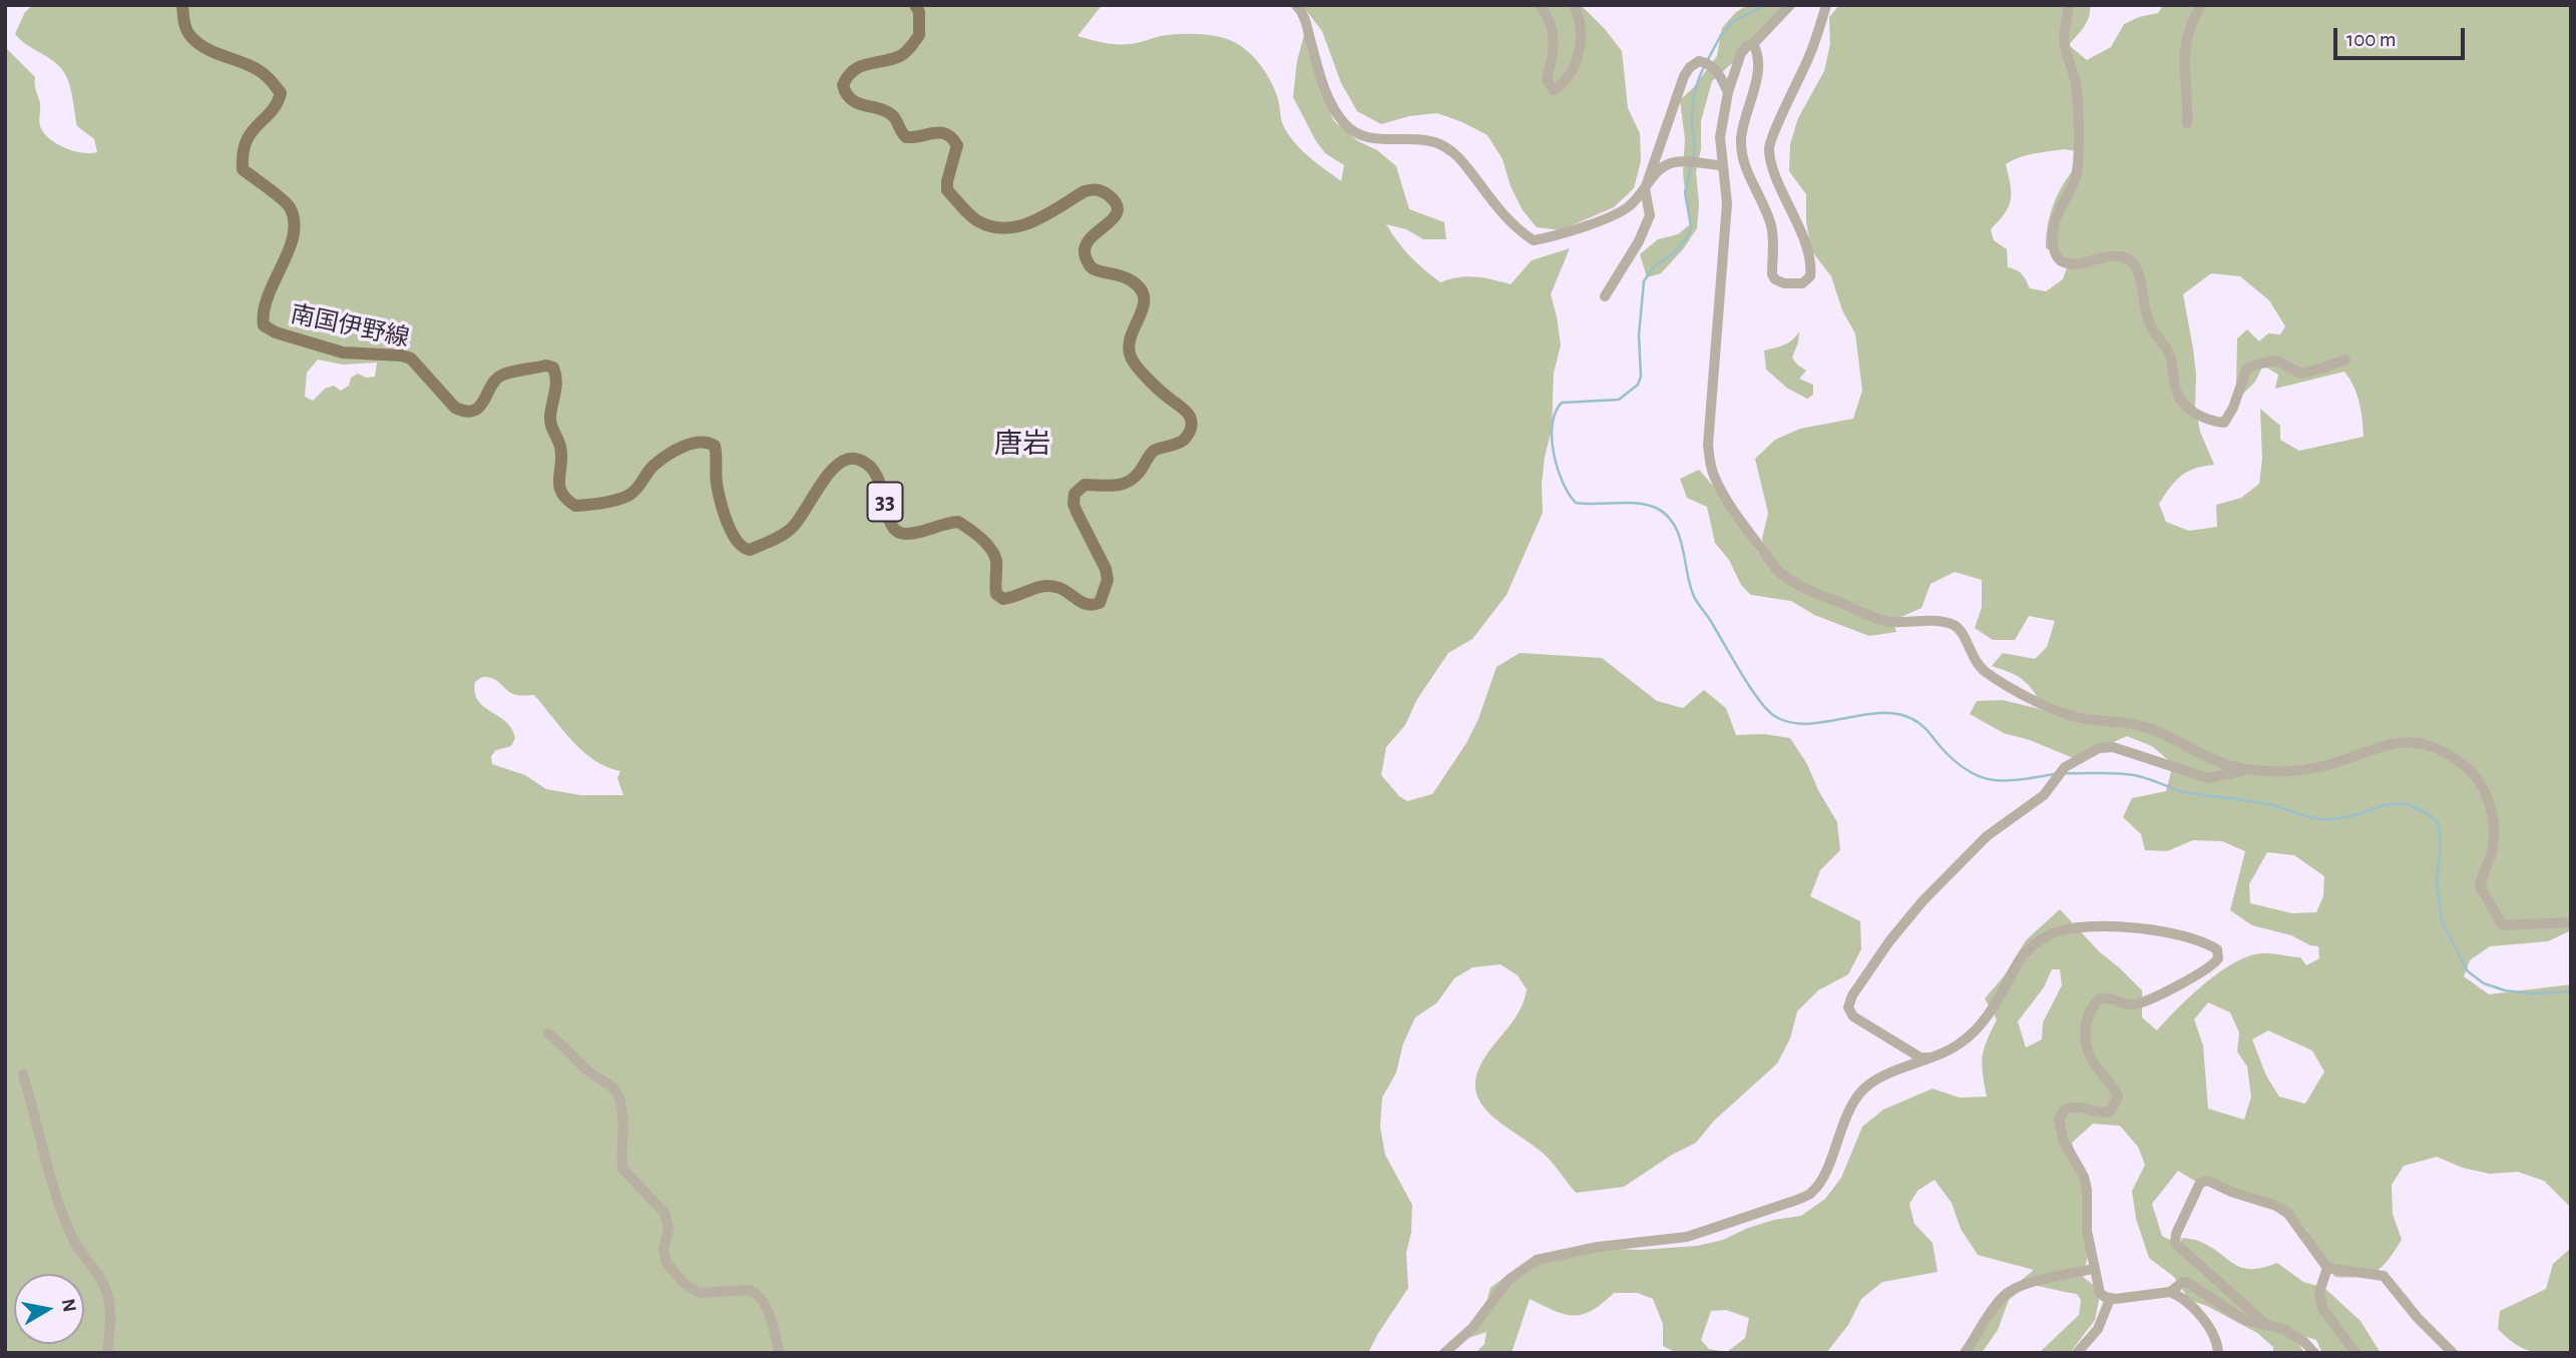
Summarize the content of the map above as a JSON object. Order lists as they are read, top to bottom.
{
  "streets": {
    "main road": ["南国伊野線", "33"]
  },
  "districts": ["唐岩"],
  "scale_bar": "100 m",
  "north": "right"
}
